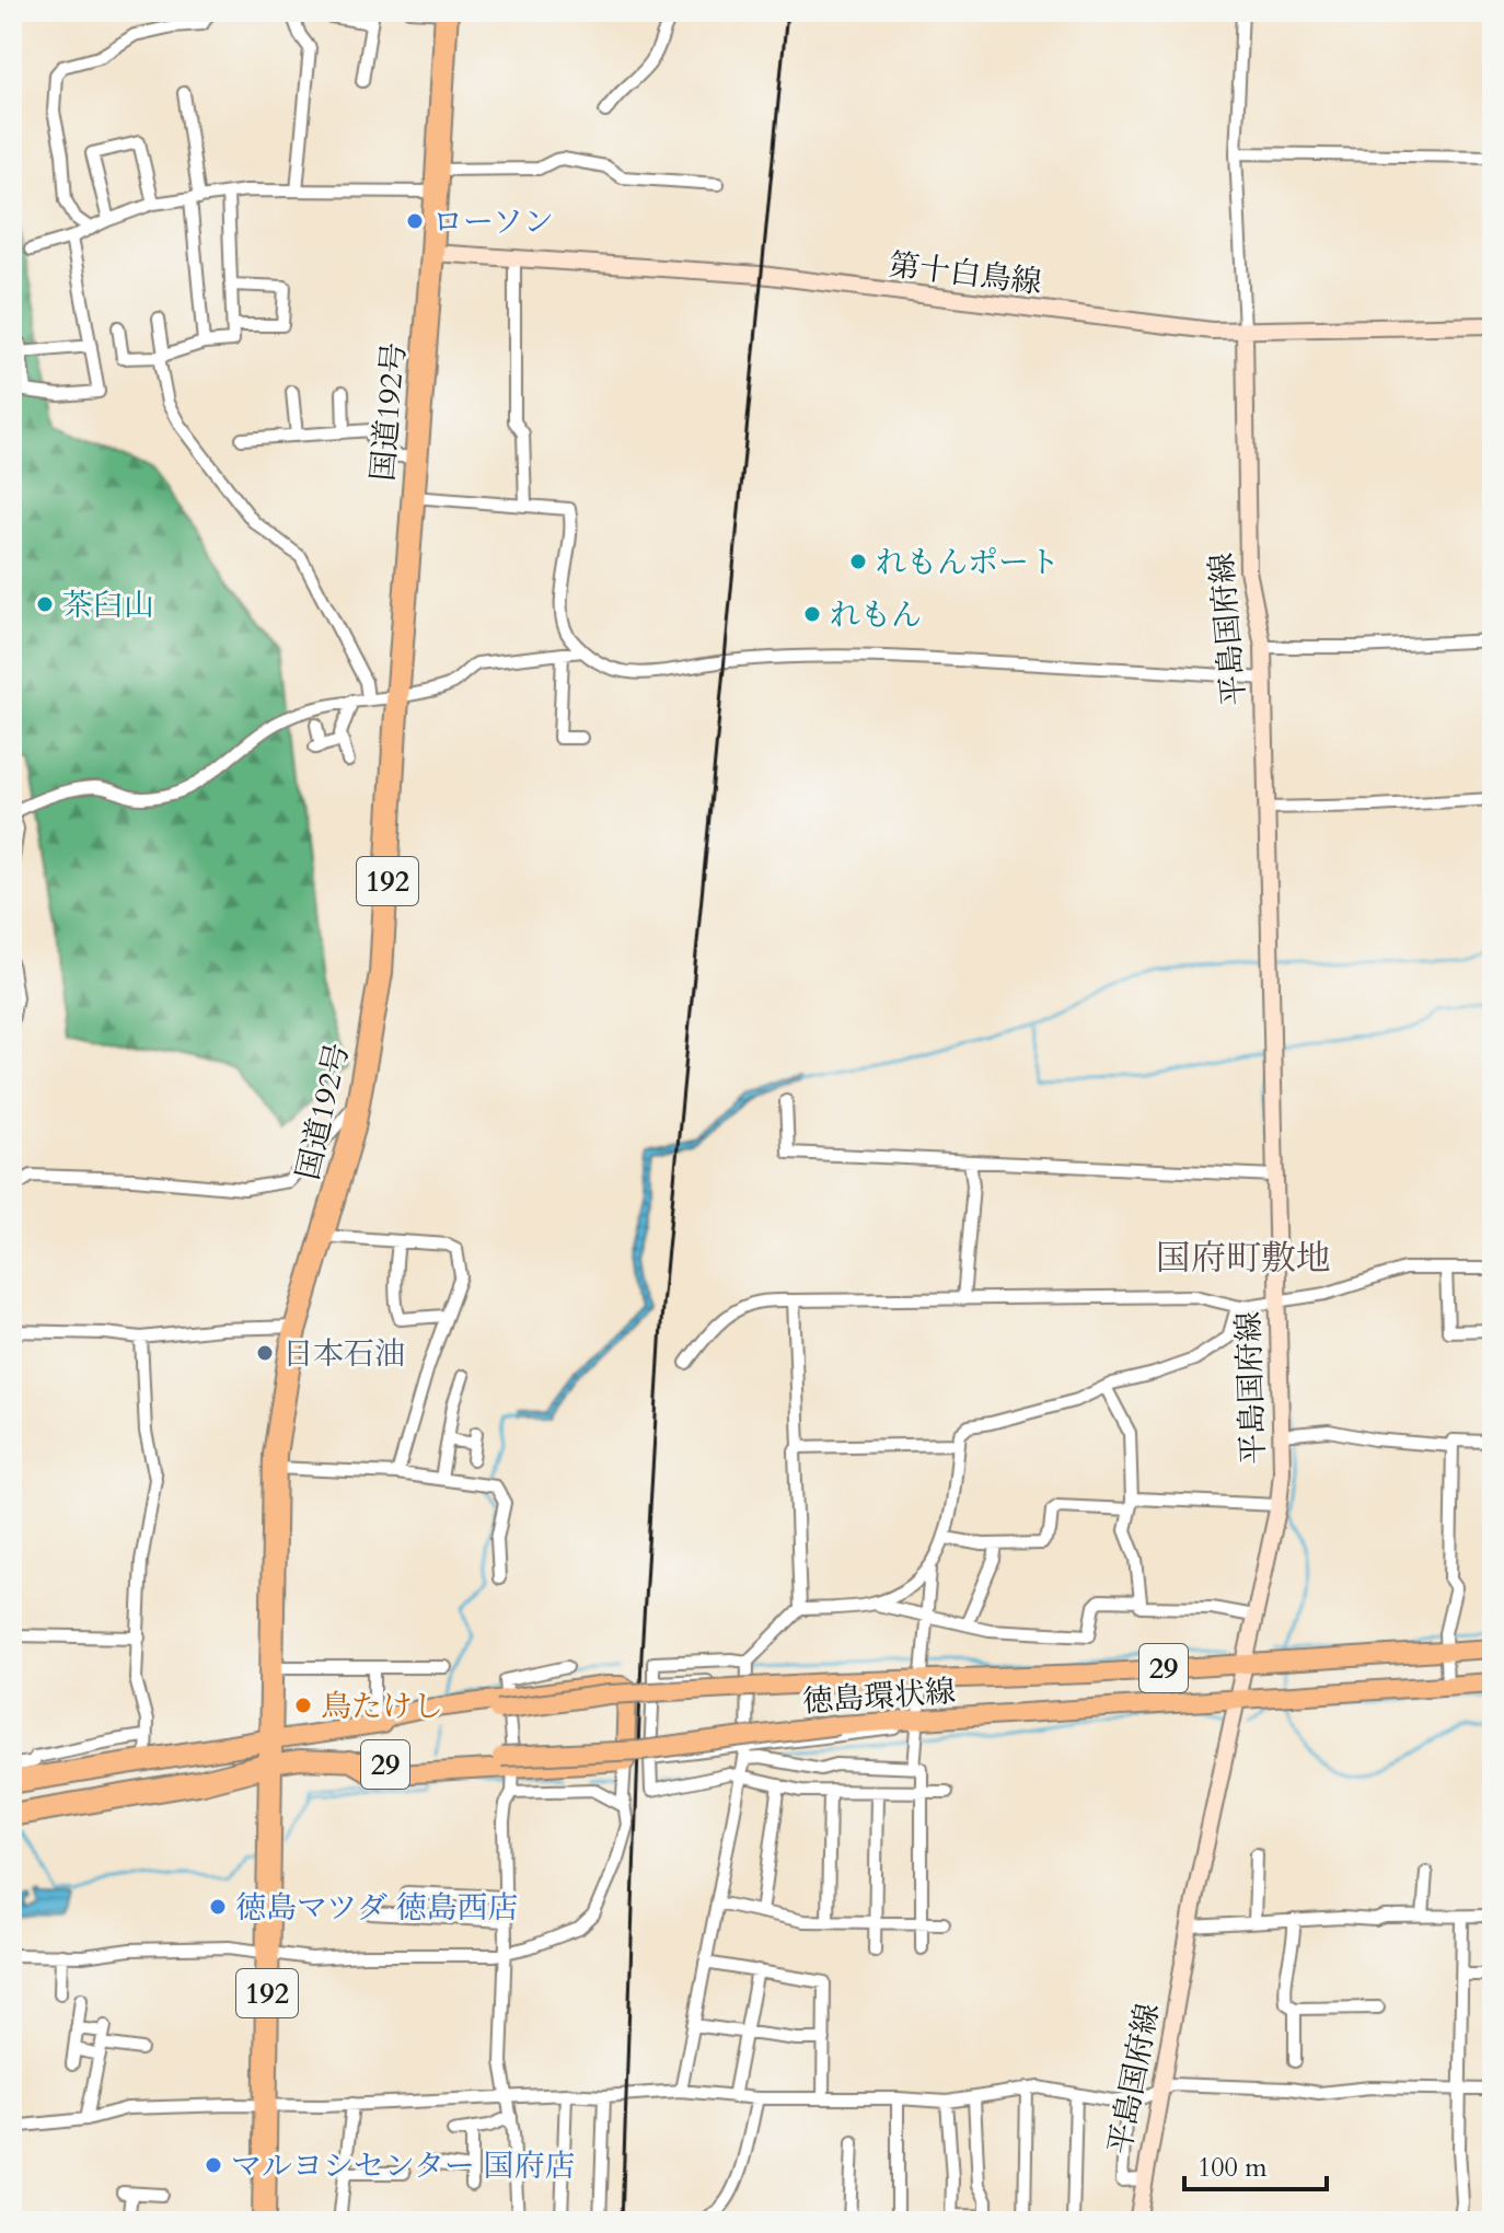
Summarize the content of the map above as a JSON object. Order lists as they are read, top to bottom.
{
  "streets": {
    "highway": ["国道192号", "192"],
    "main road": [
      "第十白鳥線",
      "平島国府線",
      "29",
      "徳島環状線"
    ]
  },
  "crossings": [
    ["第十白鳥線", "国道192号"],
    ["第十白鳥線", "平島国府線"],
    ["国道192号", "徳島環状線"],
    ["平島国府線", "徳島環状線"]
  ],
  "districts": ["国府町敷地"],
  "places": [
    "ローソン",
    "れもんポート",
    "茶臼山",
    "れもん",
    "日本石油",
    "鳥たけし",
    "徳島マツダ 徳島西店",
    "マルヨシセンター 国府店"
  ],
  "scale_bar": "100 m"
}
